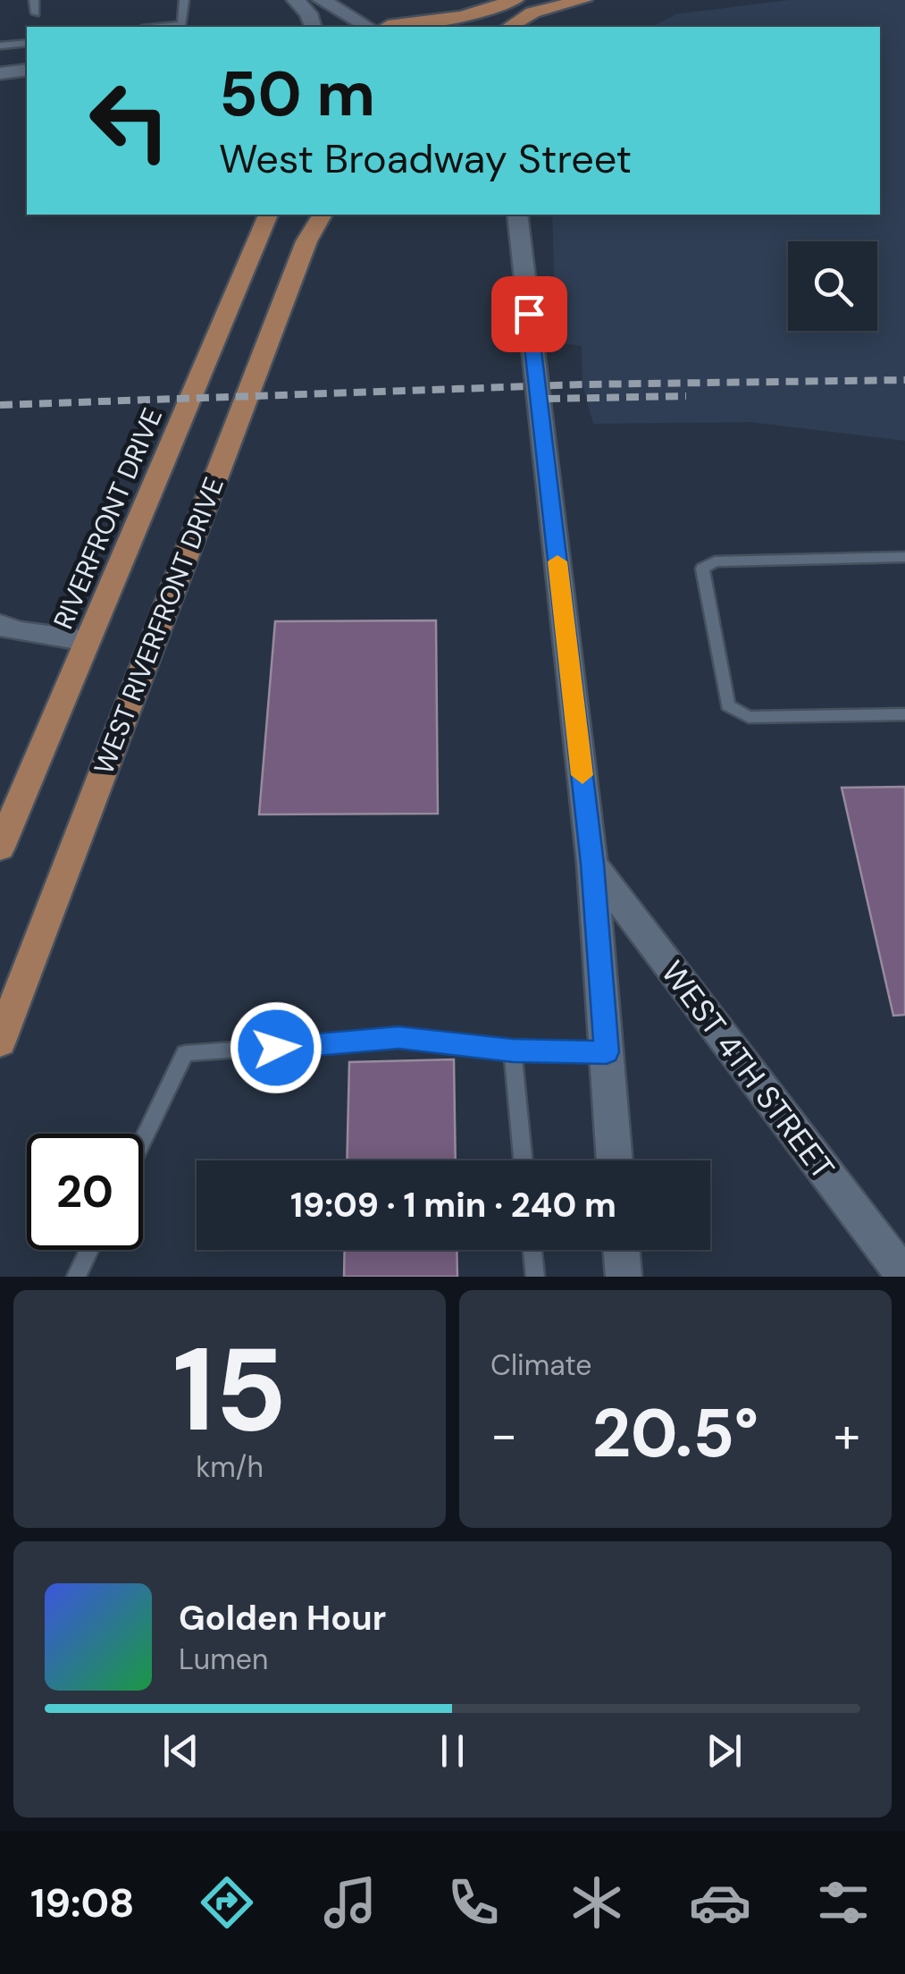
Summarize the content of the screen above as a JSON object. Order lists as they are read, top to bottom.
{
  "streets": {
    "main road": ["RIVERFRONT DRIVE", "WEST RIVERFRONT DRIVE", "WEST 4TH STREET"]
  },
  "page": {
    "turn": ["50 m", "West Broadway Street"],
    "limit": "20",
    "trip": "19:09 · 1 min · 240 m",
    "tile": [
      ["15", "km/h"],
      "Climate"
    ],
    "heat": ["−", "20.5°", "+"],
    "song": ["Golden Hour", "Lumen"],
    "tabs": "19:08"
  }
}
